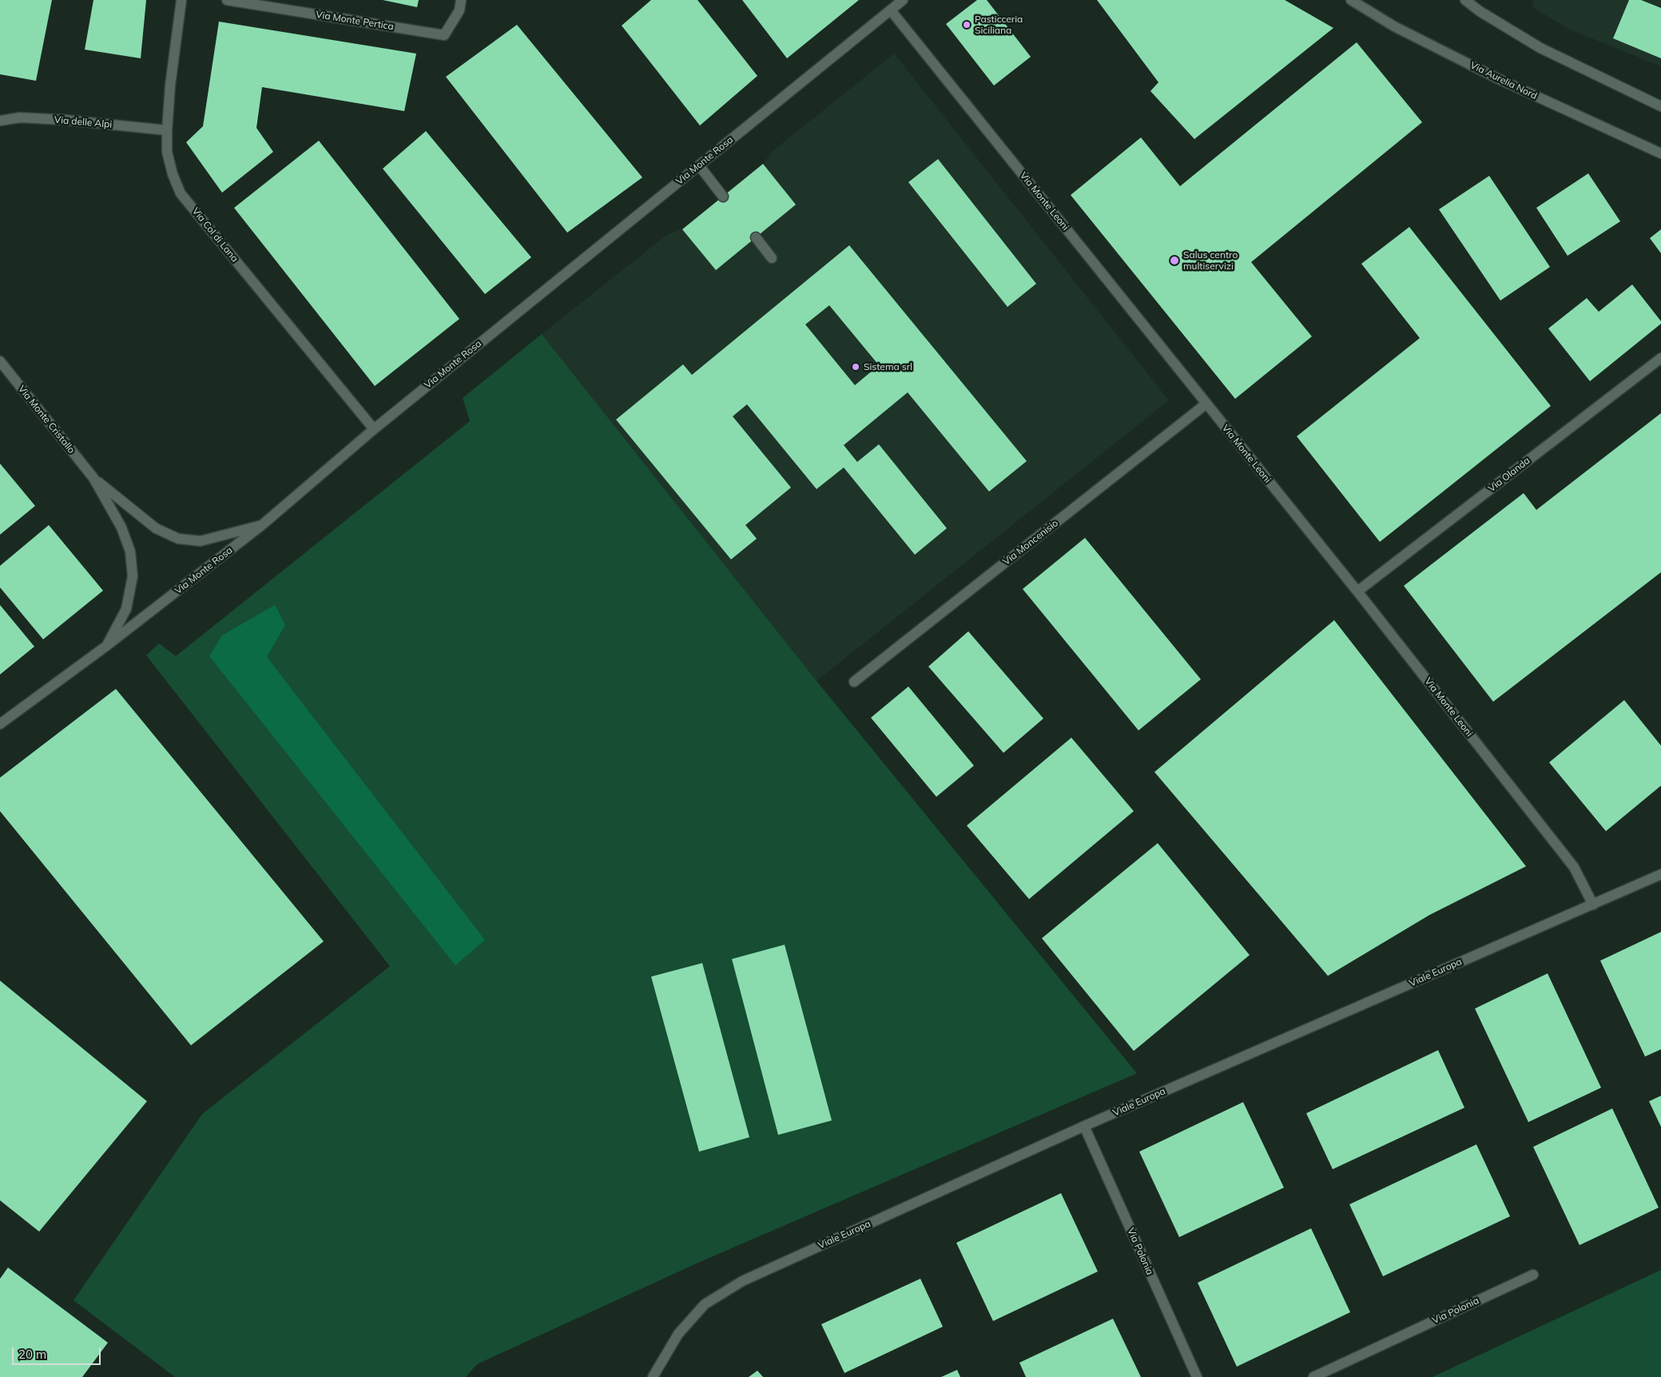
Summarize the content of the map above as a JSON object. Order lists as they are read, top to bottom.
{
  "streets": {
    "street": [
      "Via Monte Pertica",
      "Via Aurelia Nord",
      "Via delle Alpi",
      "Via Monte Rosa",
      "Via Monte Leoni",
      "Via Col di Lana",
      "Via Monte Cristallo",
      "Via Olanda",
      "Via Moncenisio",
      "Viale Europa",
      "Via Polonia"
    ]
  },
  "crossings": [
    ["Via delle Alpi", "Via Col di Lana"],
    ["Via Monte Rosa", "Via Monte Leoni"],
    ["Via Monte Rosa", "Via Col di Lana"],
    ["Via Monte Leoni", "Via Olanda"],
    ["Via Monte Leoni", "Via Moncenisio"],
    ["Via Monte Leoni", "Viale Europa"],
    ["Viale Europa", "Via Polonia"]
  ],
  "places": ["Pasticceria Siciliana", "Salus centro multiservizi", "Sistema srl"],
  "scale_bar": "20 m"
}
